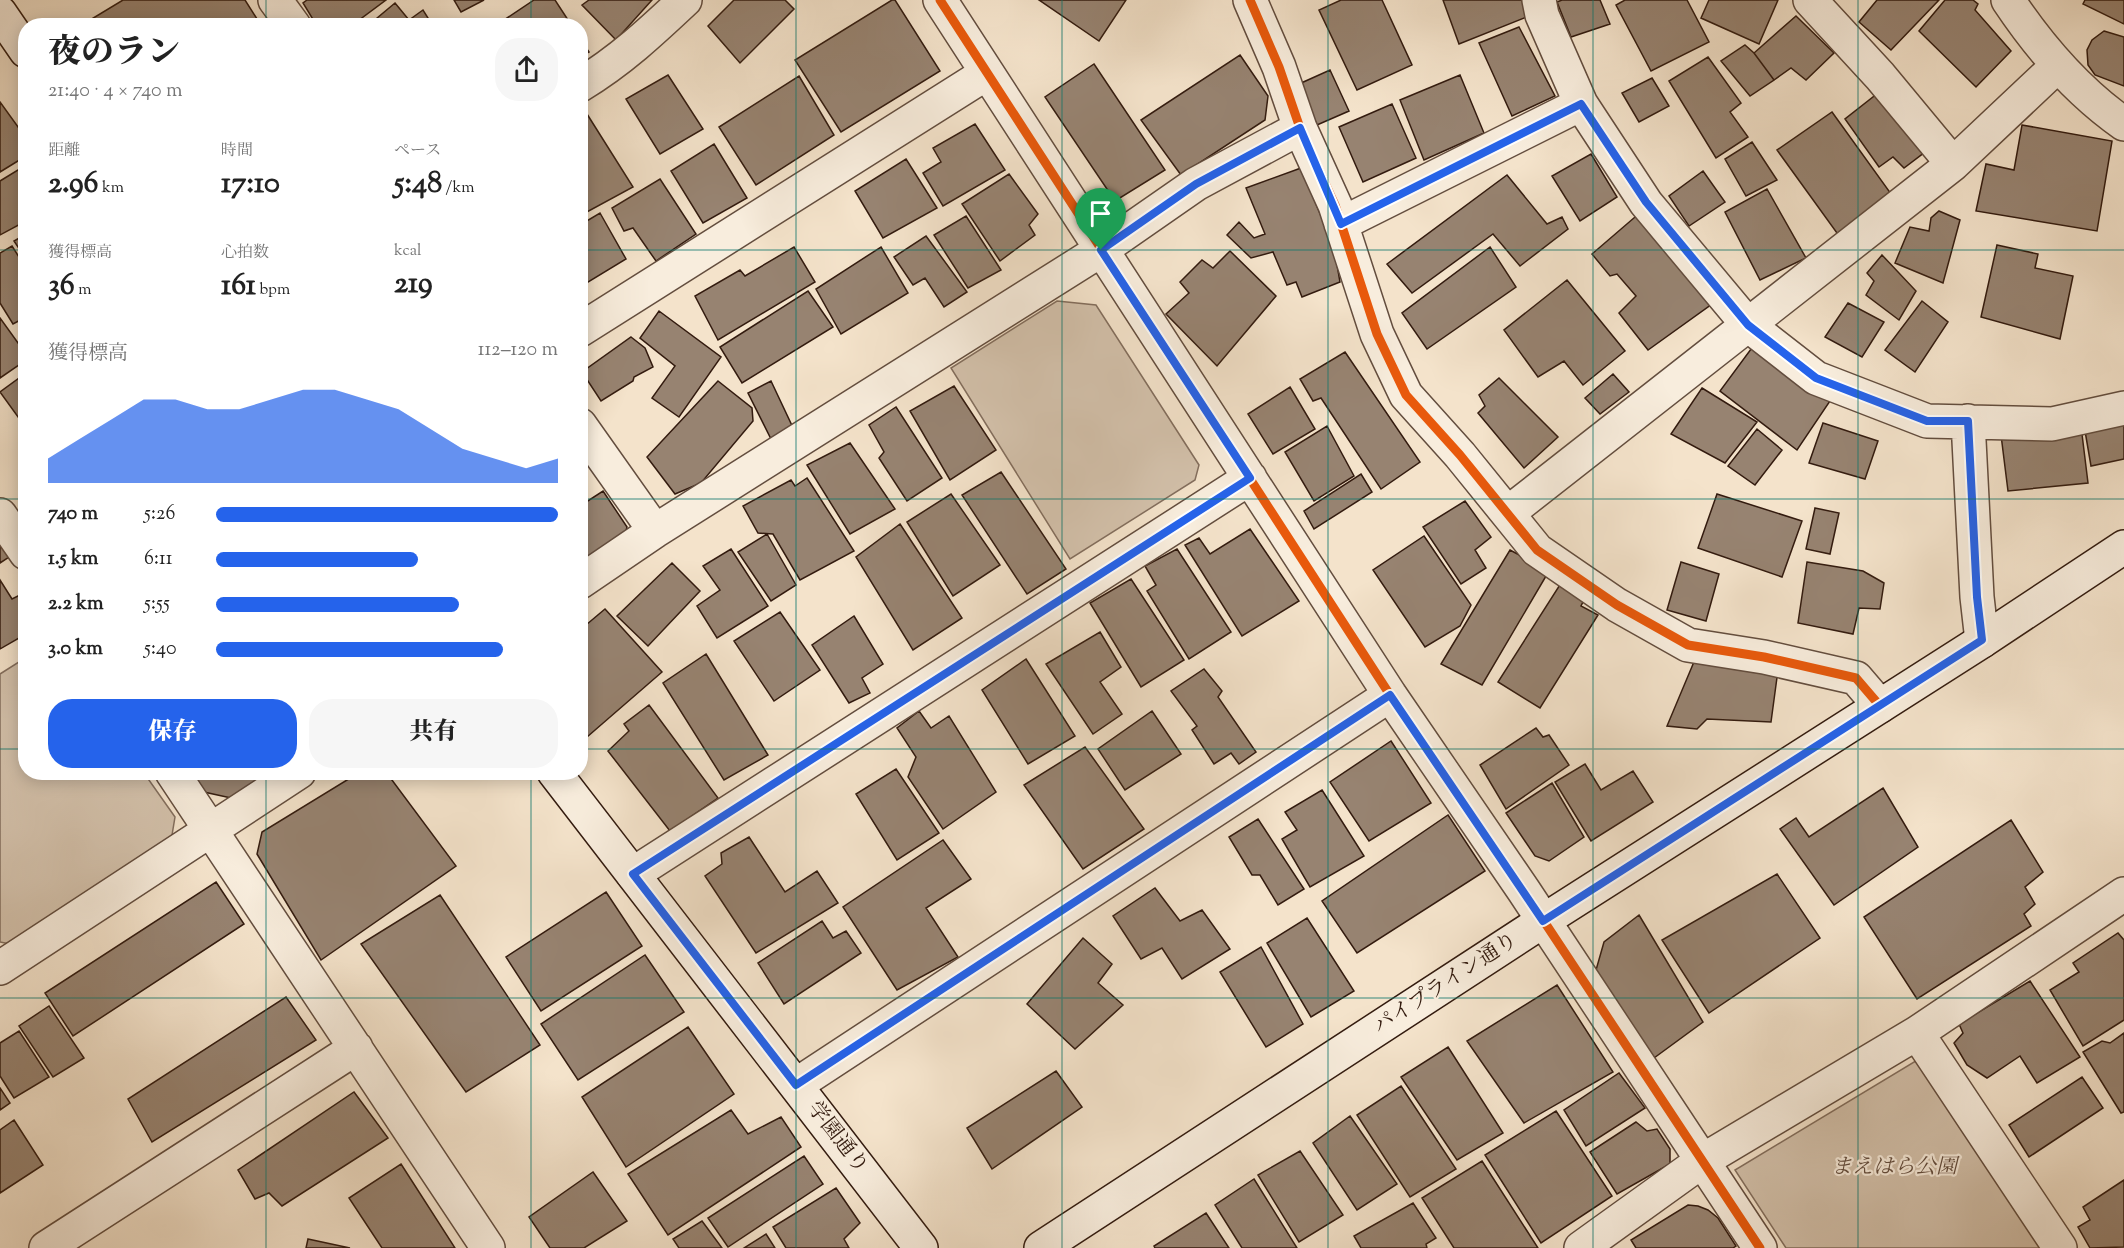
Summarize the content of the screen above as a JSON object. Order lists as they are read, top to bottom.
{
  "streets": {
    "street": ["パイプライン通り", "学園通り"]
  },
  "parks": ["まえはら公園"],
  "page": {
    "heading": ["夜のラン", "21:40 · 4 × 740 m"],
    "stats": [
      ["距離", "2.96 km"],
      ["時間", "17:10"],
      ["ペース", "5:48 /km"],
      ["獲得標高", "36 m"],
      ["心拍数", "161 bpm"],
      ["kcal", "219"]
    ],
    "chart": ["獲得標高", "112–120 m"],
    "list": [
      {
        "name": "740 m",
        "note": "5:26"
      },
      {
        "name": "1.5 km",
        "note": "6:11"
      },
      {
        "name": "2.2 km",
        "note": "5:55"
      },
      {
        "name": "3.0 km",
        "note": "5:40"
      }
    ],
    "buttons": ["保存", "共有"]
  }
}
